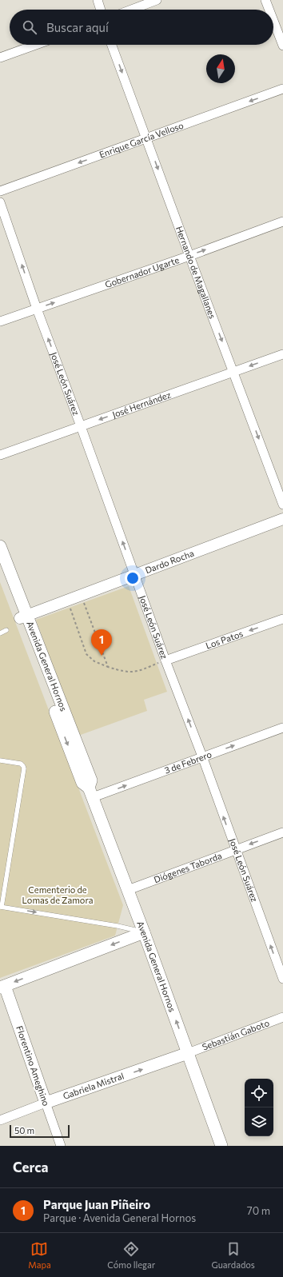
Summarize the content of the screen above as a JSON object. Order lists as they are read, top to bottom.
{
  "streets": {
    "main road": ["Avenida General Hornos", "Florentino Ameghino", "Gabriela Mistral"],
    "street": [
      "Enrique García Velloso",
      "Hernando de Magallanes",
      "Gobernador Ugarte",
      "José León Suárez",
      "José Hernández",
      "Dardo Rocha",
      "Los Patos",
      "3 de Febrero",
      "Diógenes Taborda",
      "Sebastián Gaboto"
    ]
  },
  "crossings": [
    ["Enrique García Velloso", "Hernando de Magallanes"],
    ["Hernando de Magallanes", "Gobernador Ugarte"],
    ["Hernando de Magallanes", "José Hernández"],
    ["Gobernador Ugarte", "José León Suárez"],
    ["José León Suárez", "José Hernández"],
    ["José León Suárez", "Dardo Rocha"],
    ["José León Suárez", "Los Patos"],
    ["José León Suárez", "3 de Febrero"],
    ["José León Suárez", "Diógenes Taborda"],
    ["Dardo Rocha", "Avenida General Hornos"],
    ["Avenida General Hornos", "3 de Febrero"],
    ["Avenida General Hornos", "Diógenes Taborda"],
    ["Avenida General Hornos", "Sebastián Gaboto"],
    ["Avenida General Hornos", "Gabriela Mistral"],
    ["Sebastián Gaboto", "Gabriela Mistral"],
    ["Florentino Ameghino", "Gabriela Mistral"]
  ],
  "one_way": [
    "Enrique García Velloso",
    "Hernando de Magallanes",
    "Gobernador Ugarte",
    "José León Suárez",
    "José Hernández",
    "Los Patos",
    "3 de Febrero",
    "Gabriela Mistral"
  ],
  "parks": ["Cementerio de Lomas de Zamora"],
  "scale_bar": "50 m",
  "north": "top",
  "page": {
    "search": "Buscar aquí",
    "pins": "1",
    "scale": "50 m",
    "heading": "Cerca",
    "list": [
      {
        "mark": "1",
        "name": "Parque Juan Piñeiro",
        "note": "Parque · Avenida General Hornos",
        "value": "70 m"
      }
    ],
    "nav": ["Mapa", "Cómo llegar", "Guardados"]
  }
}
